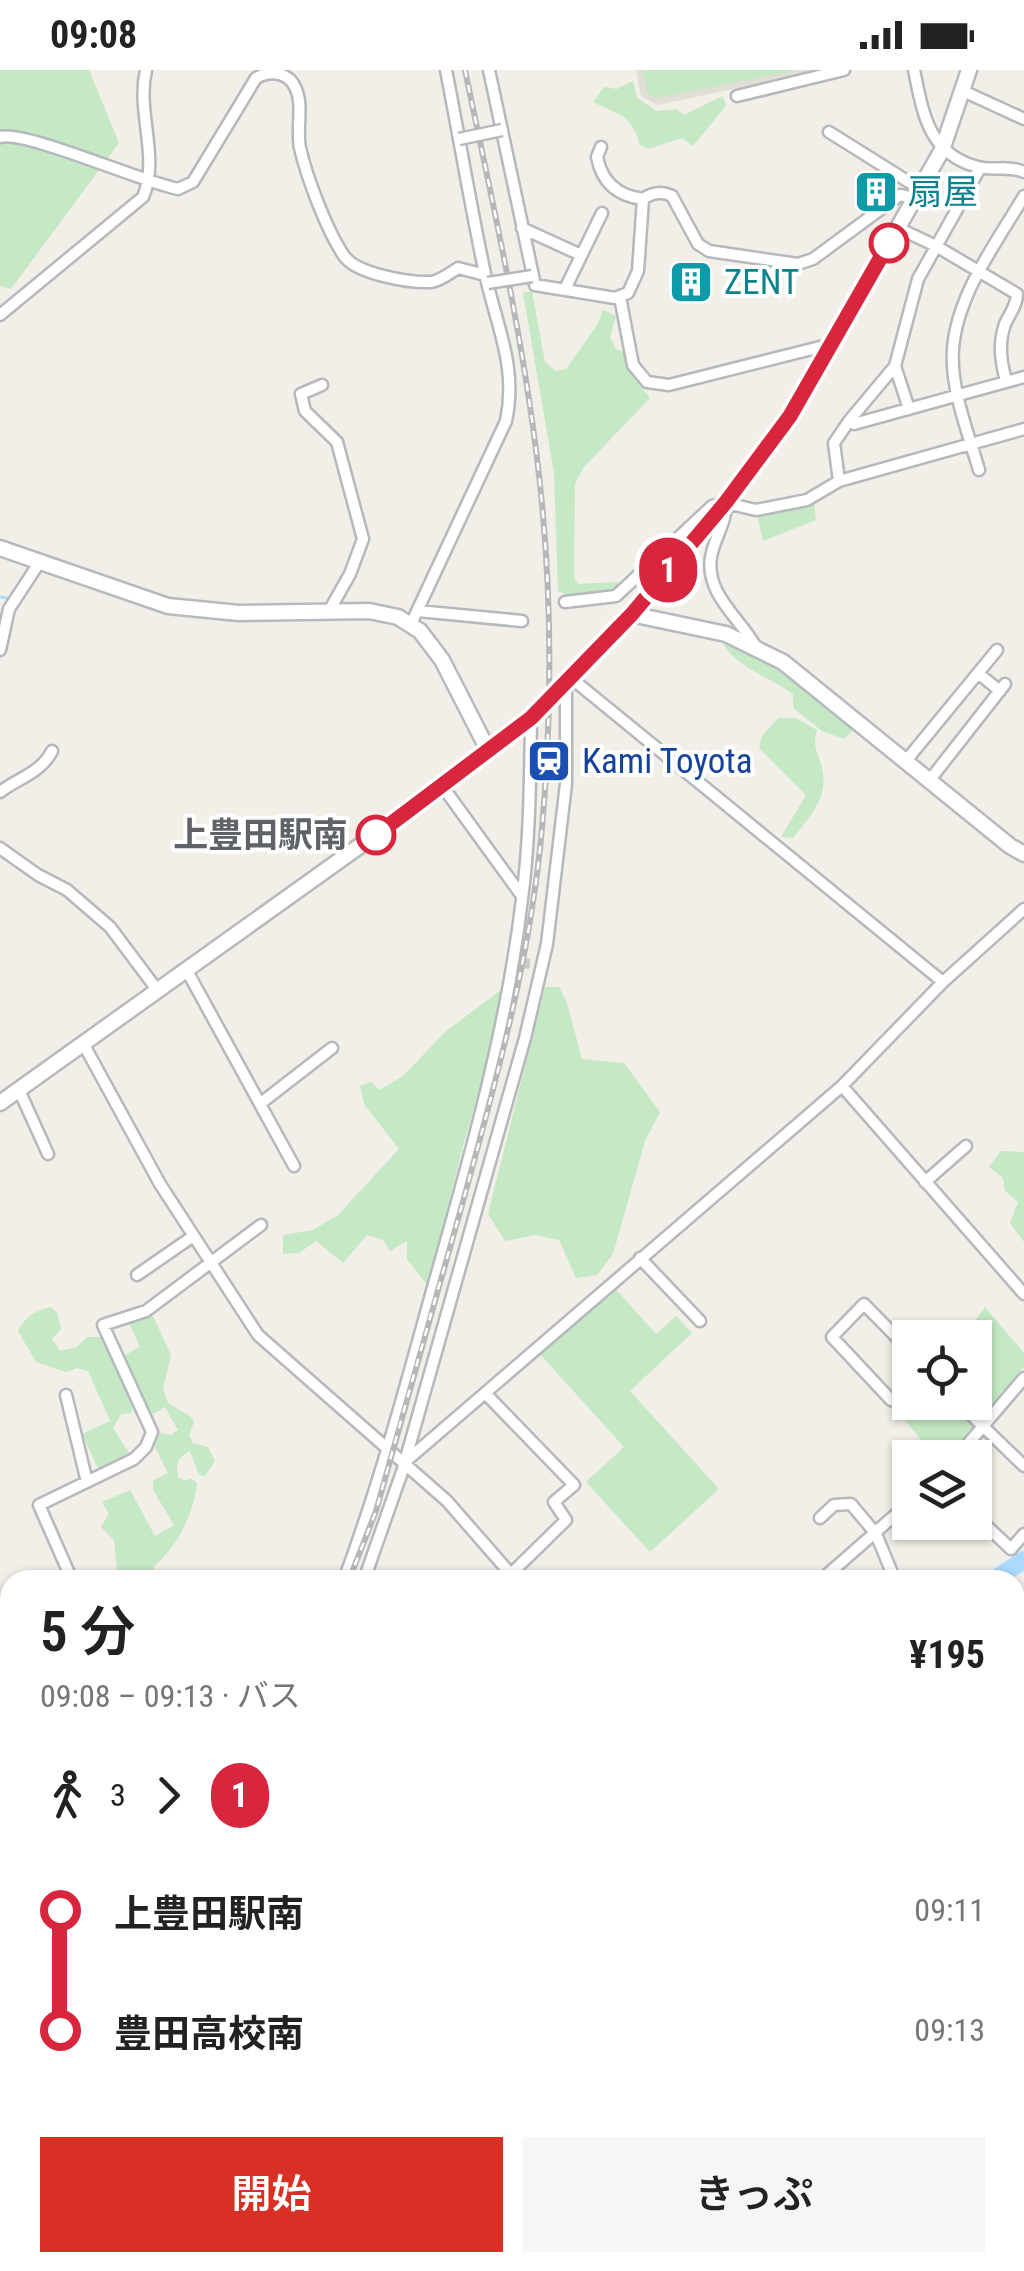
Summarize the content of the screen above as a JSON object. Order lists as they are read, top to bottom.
{
  "places": {
    "building": ["扇屋", "ZENT"],
    "station": ["Kami Toyota"],
    "other": ["上豊田駅南"]
  },
  "lines": ["bus line 1"],
  "page": {
    "status": "09:08",
    "on_map": "1",
    "heading": ["5 分", "09:08 – 09:13 · バス", "¥195"],
    "legs": ["3", "1"],
    "list": [
      {
        "name": "上豊田駅南",
        "value": "09:11"
      },
      {
        "name": "豊田高校南",
        "value": "09:13"
      }
    ],
    "buttons": ["開始", "きっぷ"]
  }
}
